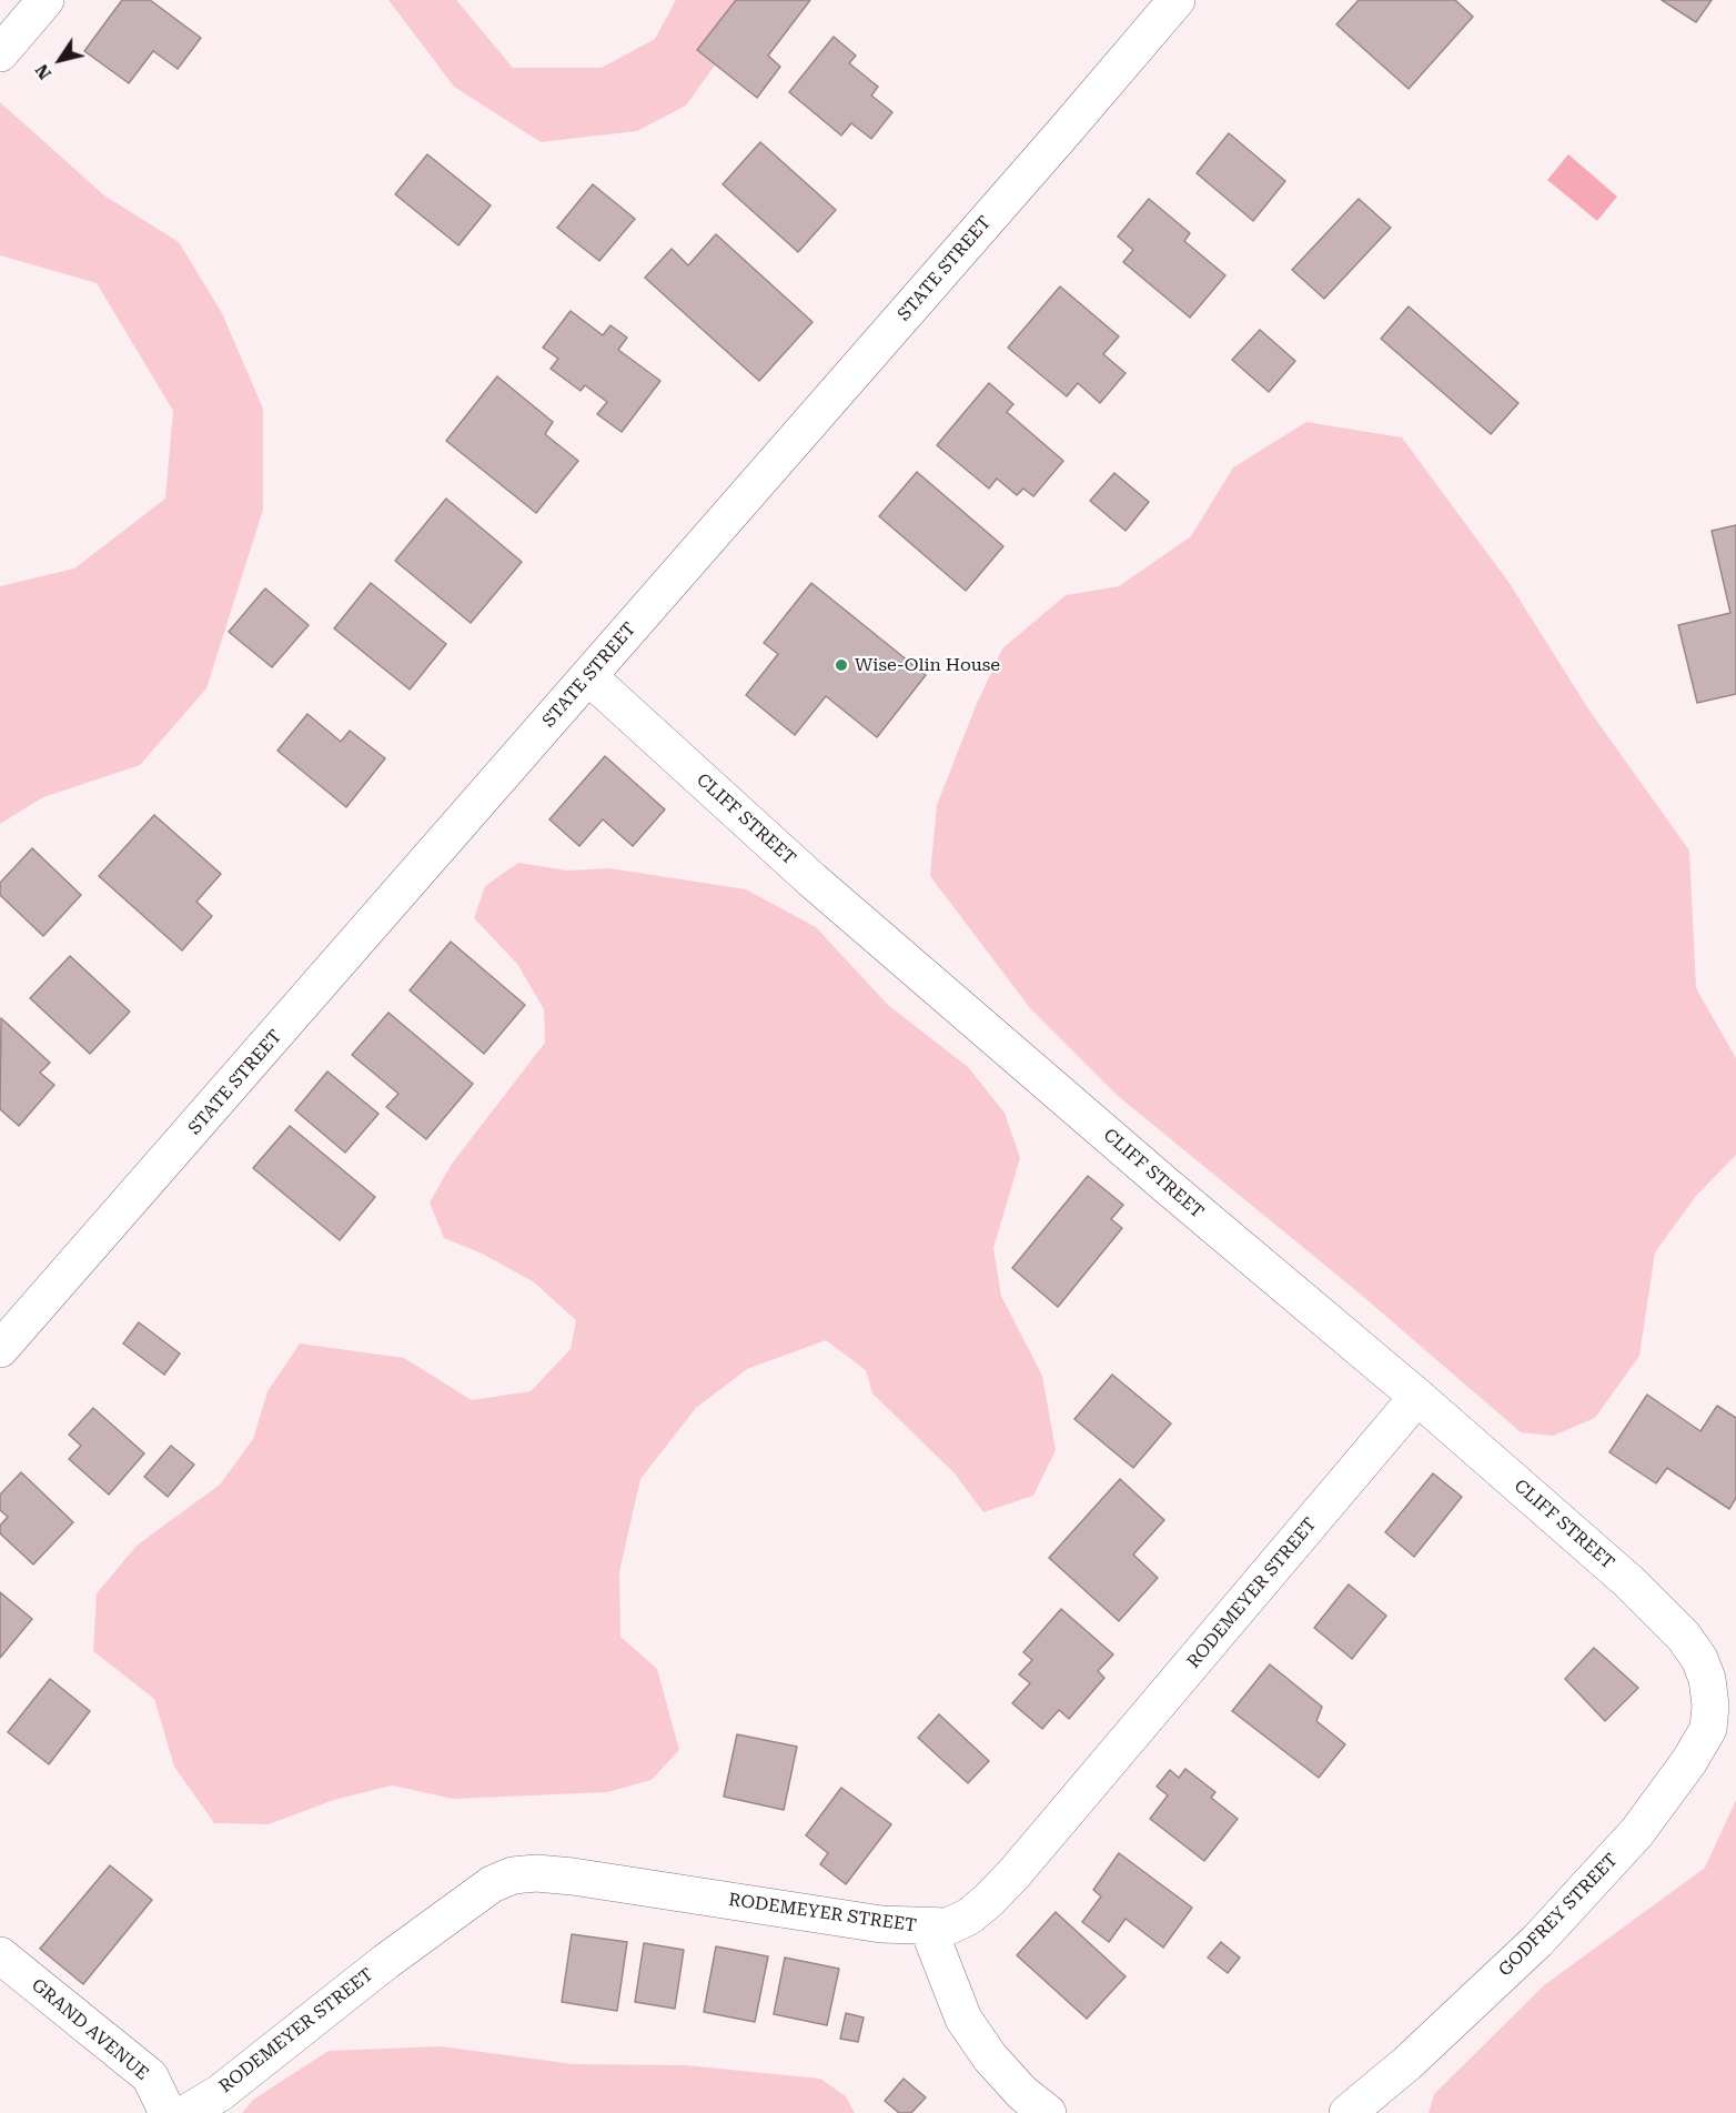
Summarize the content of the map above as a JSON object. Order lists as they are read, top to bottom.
{
  "streets": {
    "street": [
      "STATE STREET",
      "CLIFF STREET",
      "RODEMEYER STREET",
      "GODFREY STREET",
      "GRAND AVENUE"
    ]
  },
  "crossings": [
    ["STATE STREET", "CLIFF STREET"],
    ["CLIFF STREET", "RODEMEYER STREET"],
    ["CLIFF STREET", "GODFREY STREET"]
  ],
  "places": ["Wise-Olin House"],
  "north": "bottom left"
}
